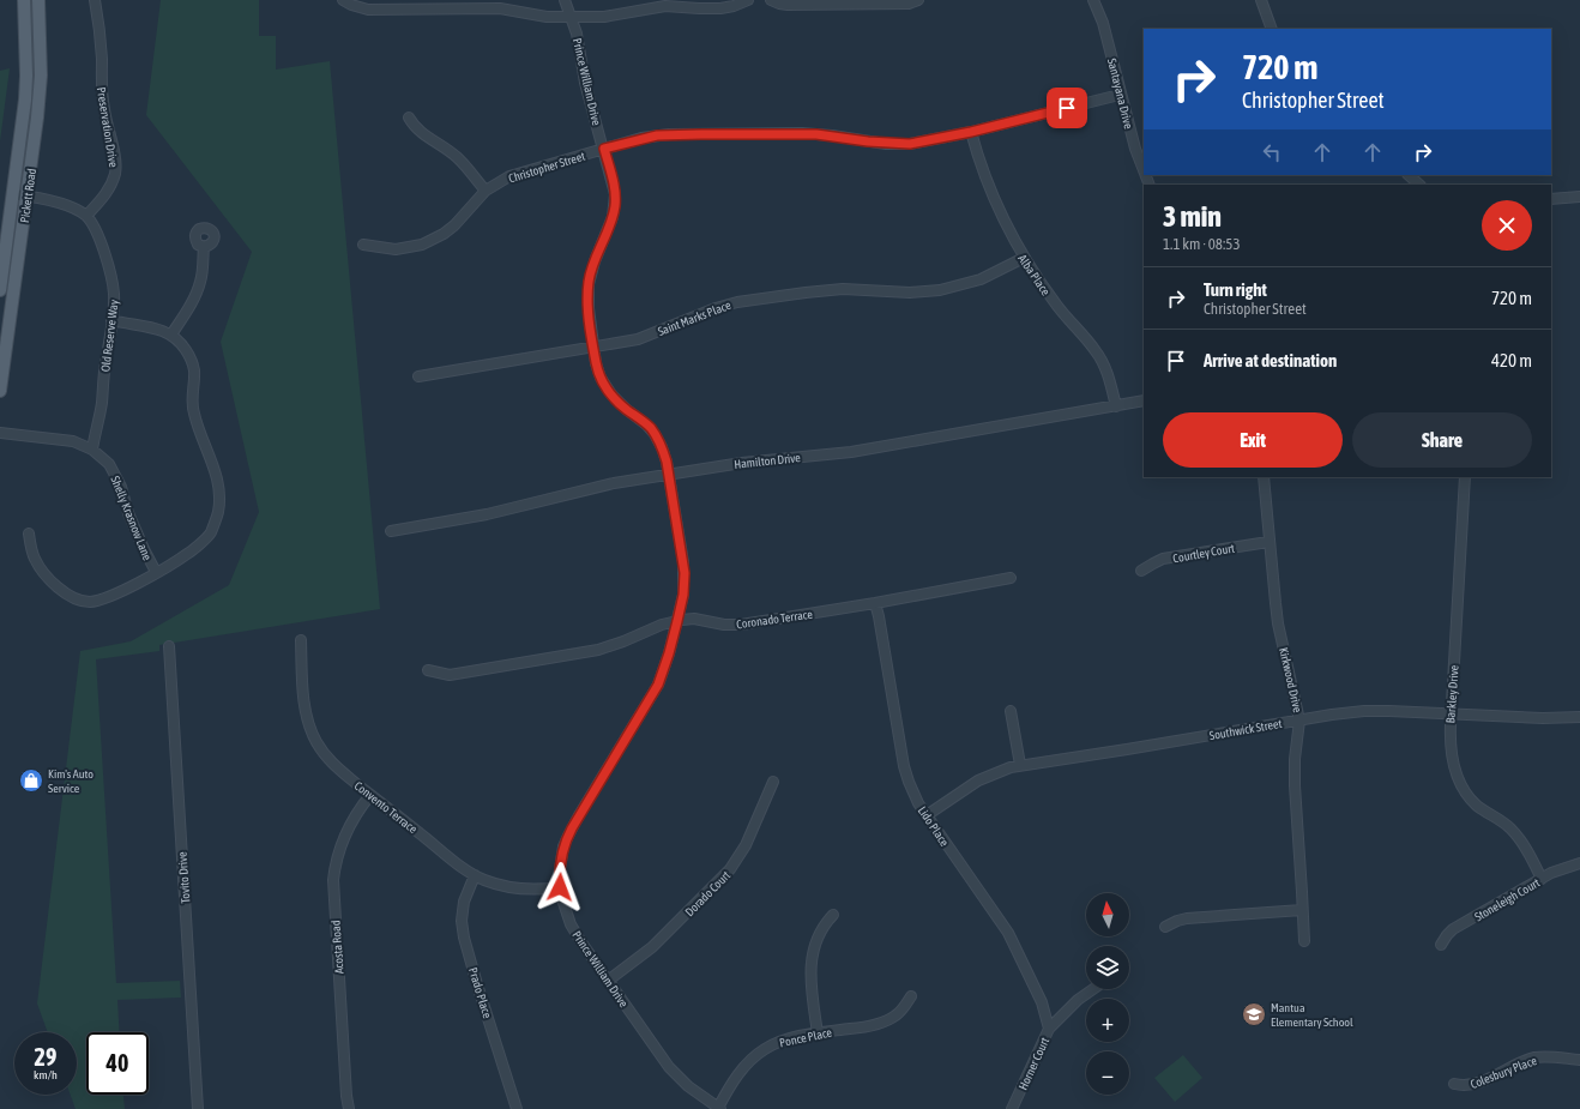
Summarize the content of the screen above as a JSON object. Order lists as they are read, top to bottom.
{
  "streets": {
    "main road": ["Pickett Road"],
    "street": [
      "Prince William Drive",
      "Santayana Drive",
      "Preservation Drive",
      "Christopher Street",
      "Alba Place",
      "Saint Marks Place",
      "Old Reserve Way",
      "Hamilton Drive",
      "Shelly Krasnow Lane",
      "Courtley Court",
      "Coronado Terrace",
      "Kirkwood Drive",
      "Barkley Drive",
      "Southwick Street",
      "Convento Terrace",
      "Lido Place",
      "Tovito Drive",
      "Dorado Court",
      "Stoneleigh Court",
      "Acosta Road",
      "Prado Place",
      "Ponce Place",
      "Horner Court",
      "Colesbury Place"
    ]
  },
  "crossings": [
    ["Prince William Drive", "Christopher Street"],
    ["Prince William Drive", "Saint Marks Place"],
    ["Prince William Drive", "Hamilton Drive"],
    ["Prince William Drive", "Coronado Terrace"],
    ["Prince William Drive", "Convento Terrace"],
    ["Prince William Drive", "Dorado Court"],
    ["Prince William Drive", "Ponce Place"],
    ["Santayana Drive", "Christopher Street"],
    ["Preservation Drive", "Old Reserve Way"],
    ["Christopher Street", "Alba Place"],
    ["Alba Place", "Saint Marks Place"],
    ["Alba Place", "Hamilton Drive"],
    ["Old Reserve Way", "Shelly Krasnow Lane"],
    ["Courtley Court", "Kirkwood Drive"],
    ["Coronado Terrace", "Lido Place"],
    ["Kirkwood Drive", "Southwick Street"],
    ["Barkley Drive", "Southwick Street"],
    ["Barkley Drive", "Stoneleigh Court"],
    ["Southwick Street", "Lido Place"],
    ["Convento Terrace", "Acosta Road"],
    ["Convento Terrace", "Prado Place"],
    ["Lido Place", "Horner Court"]
  ],
  "places": {
    "shop": ["Kim's Auto Service"],
    "school or university": ["Mantua Elementary School"]
  },
  "north": "top",
  "page": {
    "turn": ["720 m", "Christopher Street"],
    "heading": ["3 min", "1.1 km · 08:53"],
    "list": [
      {
        "name": "Turn right",
        "note": "Christopher Street",
        "value": "720 m"
      },
      {
        "name": "Arrive at destination",
        "value": "420 m"
      }
    ],
    "buttons": ["Exit", "Share"],
    "map_buttons": ["+", "−"],
    "speed": "29 km/h",
    "limit": "40"
  }
}
